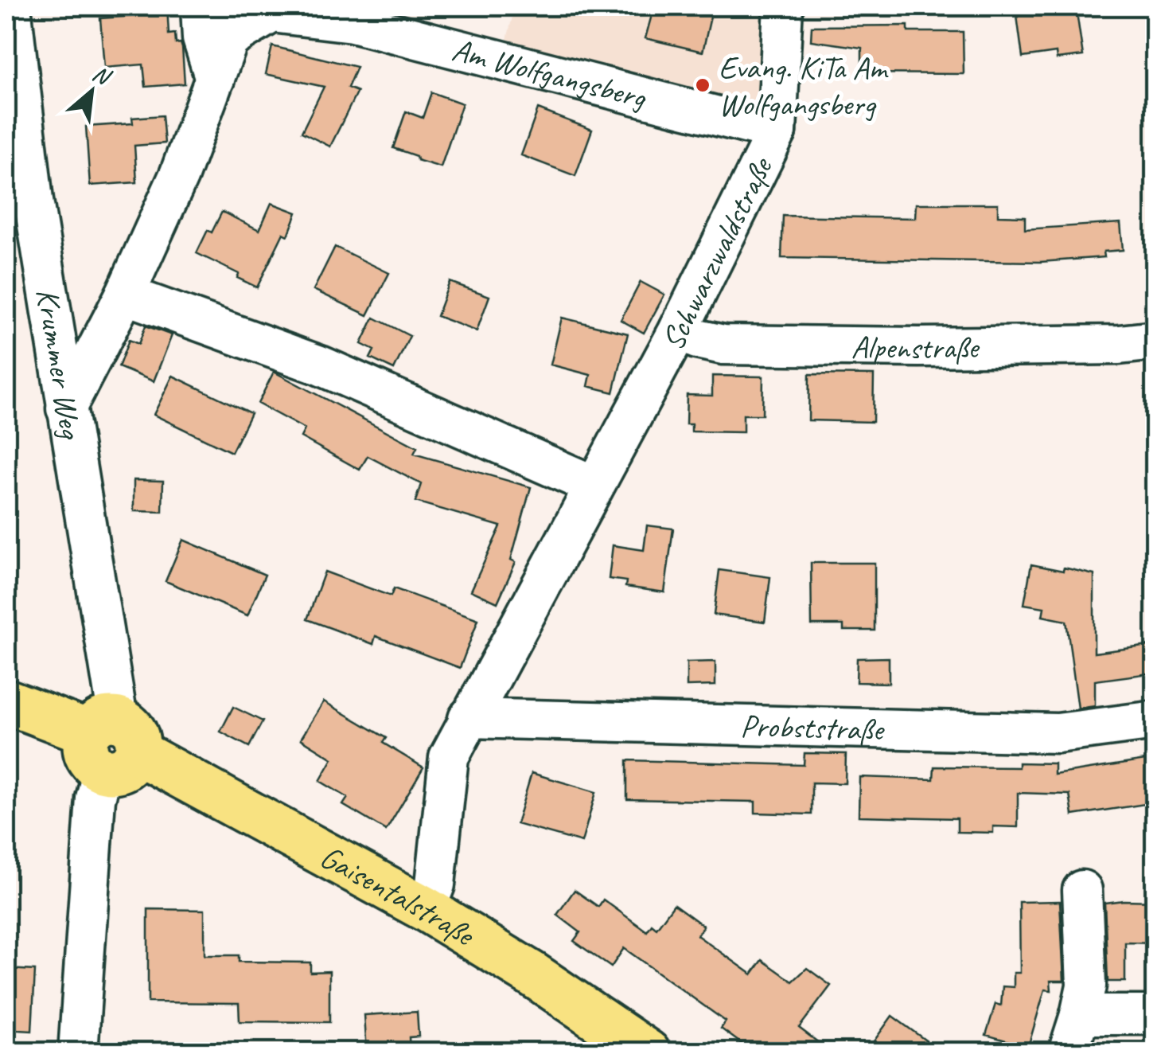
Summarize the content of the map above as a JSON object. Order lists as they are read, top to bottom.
{
  "streets": {
    "main road": ["Gaisentalstraße"],
    "street": [
      "Am Wolfgangsberg",
      "Schwarzwaldstraße",
      "Alpenstraße",
      "Krummer Weg",
      "Probststraße"
    ]
  },
  "crossings": [
    ["Am Wolfgangsberg", "Schwarzwaldstraße"],
    ["Am Wolfgangsberg", "Krummer Weg"],
    ["Schwarzwaldstraße", "Alpenstraße"],
    ["Schwarzwaldstraße", "Probststraße"],
    ["Schwarzwaldstraße", "Gaisentalstraße"],
    ["Krummer Weg", "Gaisentalstraße"]
  ],
  "places": ["Evang. KiTa Am Wolfgangsberg"],
  "north": "top right"
}
